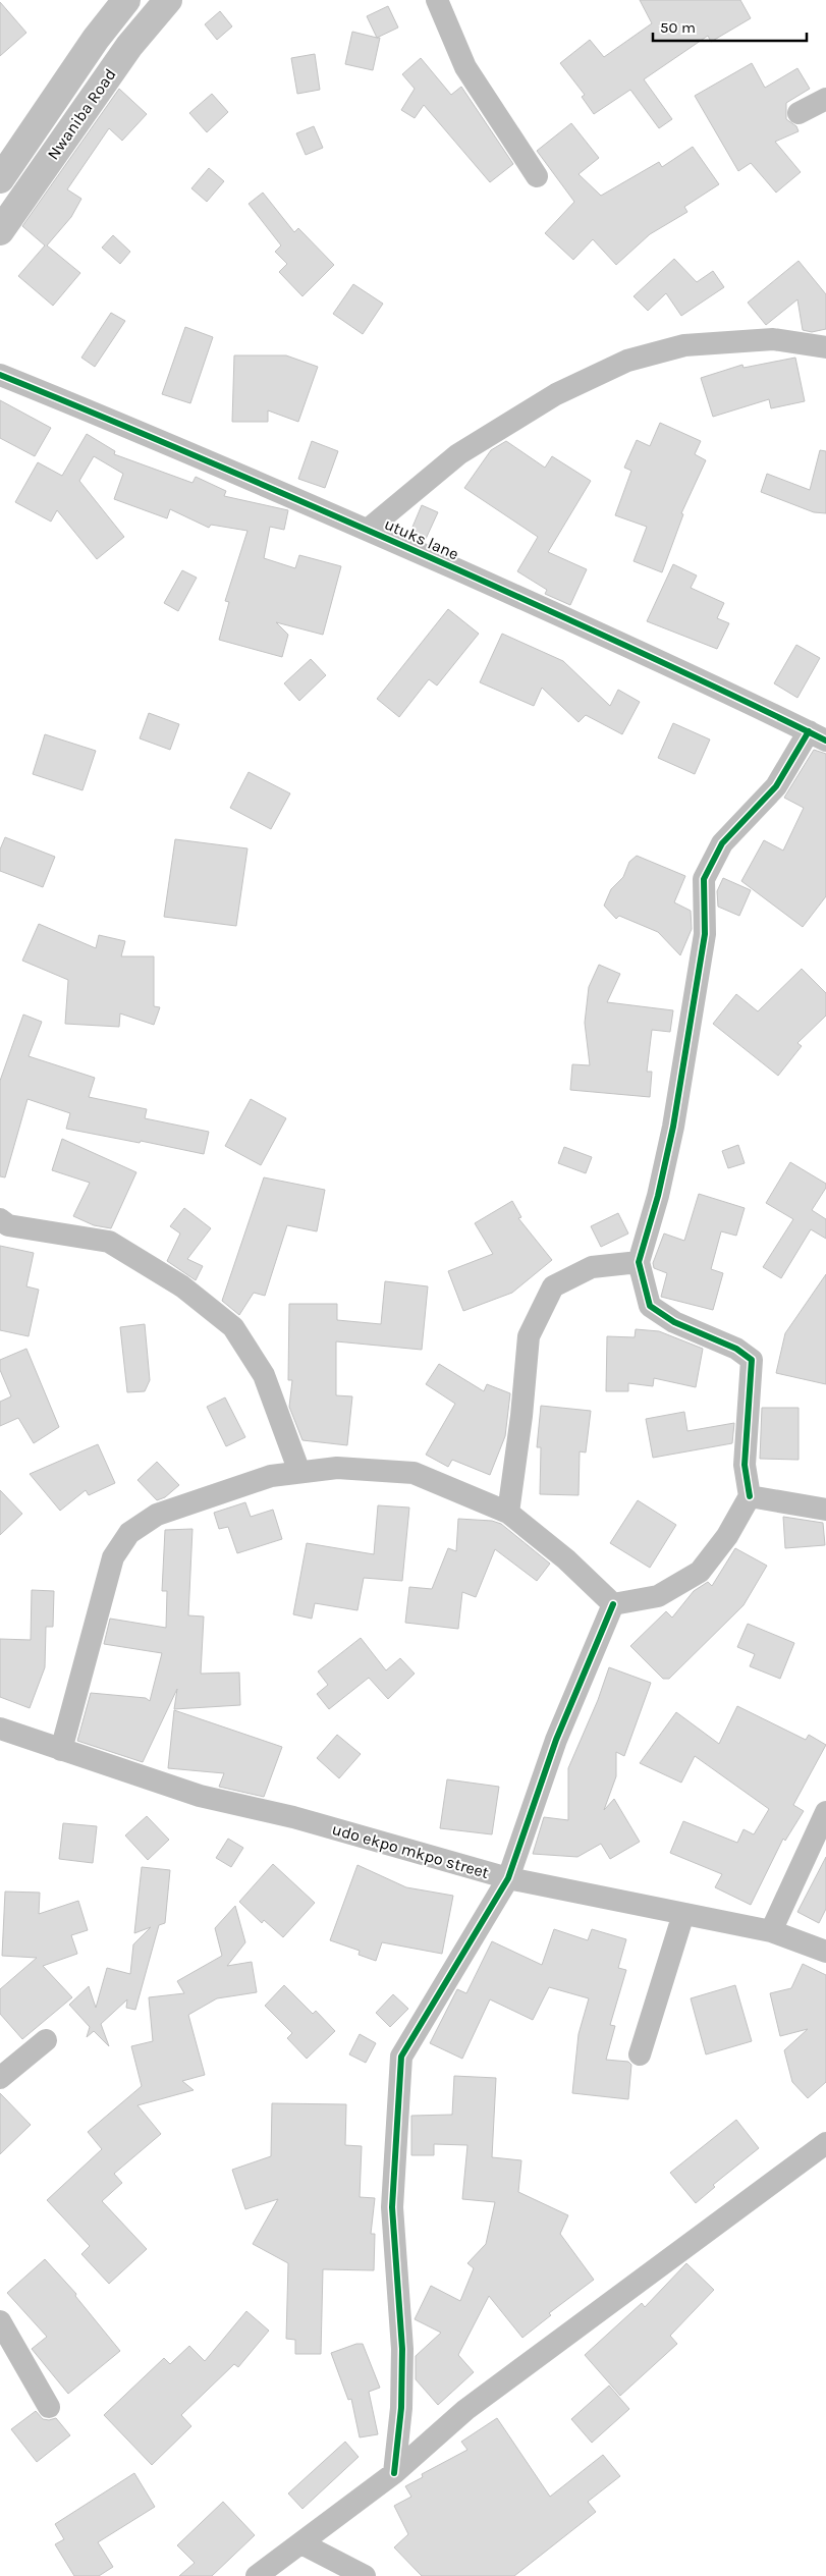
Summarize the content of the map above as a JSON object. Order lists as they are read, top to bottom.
{
  "streets": {
    "main road": ["Nwaniba Road"],
    "street": ["utuks lane", "udo ekpo mkpo street"]
  },
  "scale_bar": "50 m"
}
